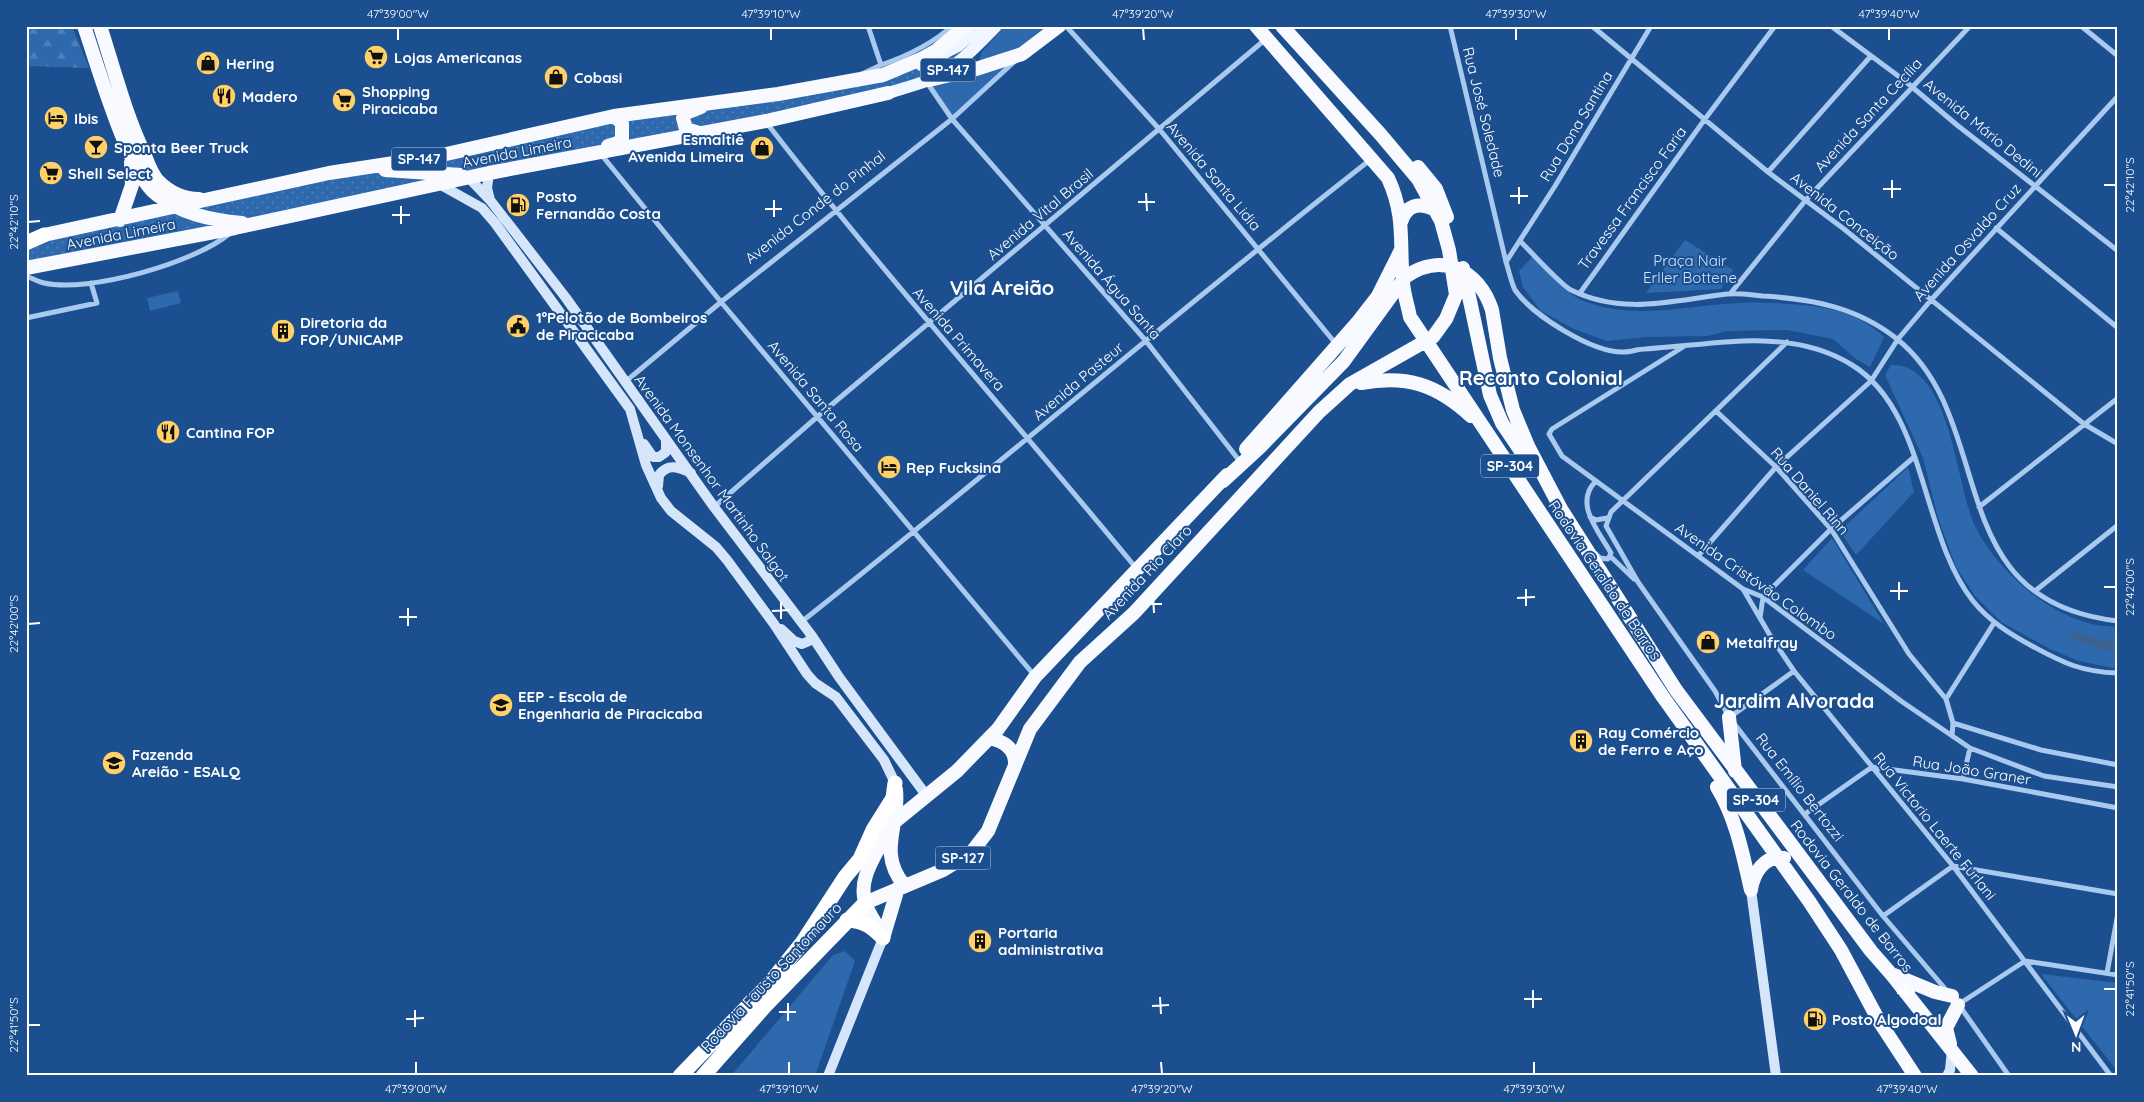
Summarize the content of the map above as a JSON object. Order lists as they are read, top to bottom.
{
  "streets": {
    "highway": [
      "SP-147",
      "Avenida Limeira",
      "Avenida Conde do Pinhal",
      "SP-304",
      "Avenida Rio Claro",
      "Rodovia Geraldo de Barros",
      "SP-127",
      "Rodovia Fausto Santomauro"
    ],
    "main road": ["Avenida Monsenhor Martinho Salgot"],
    "street": [
      "Rua José Soledade",
      "Avenida Santa Cecília",
      "Rua Dona Santina",
      "Avenida Mário Dedini",
      "Avenida Santa Lidia",
      "Travessa Francisco Faria",
      "Avenida Vital Brasil",
      "Avenida Conceição",
      "Avenida Osvaldo Cruz",
      "Avenida Água Santa",
      "Avenida Primavera",
      "Avenida Pasteur",
      "Avenida Santa Rosa",
      "Rua Daniel Rinn",
      "Avenida Cristóvão Colombo",
      "Rua João Graner",
      "Rua Emílio Bertozzi",
      "Rua Victorio Laerte Furlani"
    ]
  },
  "crossings": [
    ["Rua José Soledade", "Rua Dona Santina"],
    ["Rua José Soledade", "Avenida Osvaldo Cruz"],
    ["Rua José Soledade", "Avenida Cristóvão Colombo"],
    ["Avenida Santa Cecília", "Avenida Mário Dedini"],
    ["Avenida Santa Cecília", "Avenida Conceição"],
    ["Rua Dona Santina", "Avenida Conceição"],
    ["Avenida Mário Dedini", "Avenida Osvaldo Cruz"],
    ["Avenida Limeira", "Avenida Conde do Pinhal"],
    ["Avenida Limeira", "Avenida Água Santa"],
    ["Avenida Limeira", "Avenida Primavera"],
    ["Avenida Limeira", "Avenida Santa Rosa"],
    ["Avenida Limeira", "Avenida Monsenhor Martinho Salgot"],
    ["Avenida Santa Lidia", "Avenida Vital Brasil"],
    ["Avenida Santa Lidia", "Avenida Pasteur"],
    ["Avenida Santa Lidia", "Avenida Rio Claro"],
    ["Travessa Francisco Faria", "Avenida Conceição"],
    ["Avenida Conde do Pinhal", "Avenida Água Santa"],
    ["Avenida Conde do Pinhal", "Avenida Primavera"],
    ["Avenida Conde do Pinhal", "Avenida Santa Rosa"],
    ["Avenida Conde do Pinhal", "Avenida Monsenhor Martinho Salgot"],
    ["Avenida Vital Brasil", "Avenida Água Santa"],
    ["Avenida Vital Brasil", "Avenida Primavera"],
    ["Avenida Vital Brasil", "Avenida Santa Rosa"],
    ["Avenida Vital Brasil", "Avenida Monsenhor Martinho Salgot"],
    ["Avenida Conceição", "Avenida Osvaldo Cruz"],
    ["Avenida Osvaldo Cruz", "Rua Daniel Rinn"],
    ["Avenida Osvaldo Cruz", "Avenida Cristóvão Colombo"],
    ["Avenida Água Santa", "Avenida Pasteur"],
    ["Avenida Água Santa", "Avenida Rio Claro"],
    ["Avenida Primavera", "Avenida Pasteur"],
    ["Avenida Primavera", "Avenida Rio Claro"],
    ["Avenida Pasteur", "Avenida Santa Rosa"],
    ["Avenida Pasteur", "Avenida Monsenhor Martinho Salgot"],
    ["Avenida Santa Rosa", "Avenida Rio Claro"],
    ["Avenida Monsenhor Martinho Salgot", "Avenida Rio Claro"],
    ["Avenida Monsenhor Martinho Salgot", "Rodovia Fausto Santomauro"],
    ["Avenida Rio Claro", "Rodovia Fausto Santomauro"],
    ["Avenida Cristóvão Colombo", "Rua Victorio Laerte Furlani"],
    ["Rua João Graner", "Rua Victorio Laerte Furlani"]
  ],
  "districts": ["Vila Areião", "Recanto Colonial", "Jardim Alvorada"],
  "parks": ["Praça Nair Erller Bottene"],
  "places": {
    "supermarket": ["Lojas Americanas", "Shopping Piracicaba", "Shell Select"],
    "shop": [
      "Hering",
      "Cobasi",
      "Esmaltiê Avenida Limeira",
      "Metalfray"
    ],
    "restaurant": ["Madero", "Cantina FOP"],
    "hotel": ["Ibis", "Rep Fucksina"],
    "bar": ["Sponta Beer Truck"],
    "fuel station": ["Posto Fernandão Costa", "Posto Algodoal"],
    "public building": ["1ºPelotão de Bombeiros de Piracicaba"],
    "building": ["Diretoria da FOP/UNICAMP", "Ray Comércio de Ferro e Aço", "Portaria administrativa"],
    "school or university": ["EEP - Escola de Engenharia de Piracicaba", "Fazenda Areião - ESALQ"]
  },
  "north": "bottom",
  "coordinates": [
    "47°39'00\"W",
    "47°39'10\"W",
    "47°39'20\"W",
    "47°39'30\"W",
    "47°39'40\"W",
    "22°42'10\"S",
    "22°42'00\"S",
    "22°41'50\"S"
  ]
}
